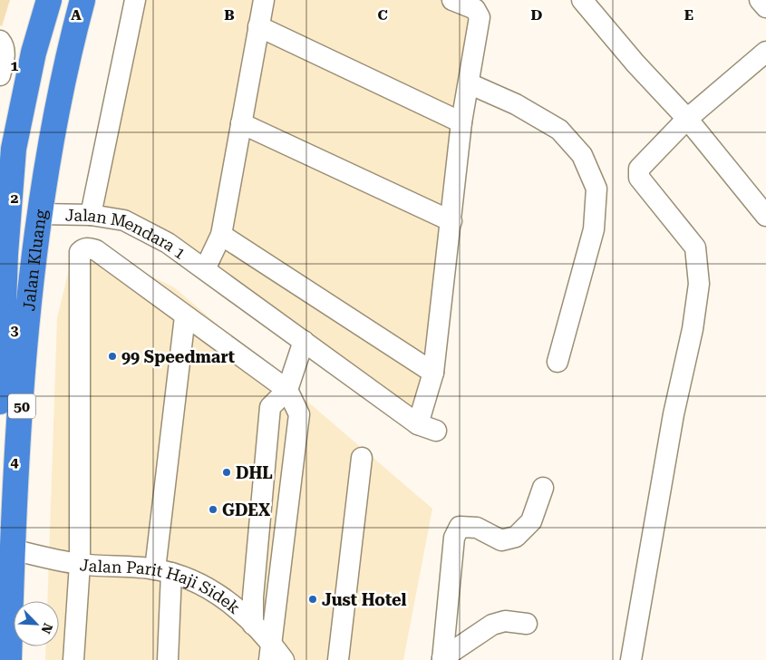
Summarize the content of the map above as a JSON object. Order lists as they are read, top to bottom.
{
  "streets": {
    "highway": ["Jalan Kluang", "50"],
    "street": ["Jalan Mendara 1", "Jalan Parit Haji Sidek"]
  },
  "crossings": [
    ["Jalan Mendara 1", "Jalan Kluang"],
    ["Jalan Kluang", "Jalan Parit Haji Sidek"]
  ],
  "places": [
    "99 Speedmart",
    "DHL",
    "GDEX",
    "Just Hotel"
  ],
  "north": "bottom right",
  "grid": {
    "columns": [
      "A",
      "B",
      "C",
      "D",
      "E"
    ],
    "rows": [
      "1",
      "2",
      "3",
      "4"
    ]
  }
}
